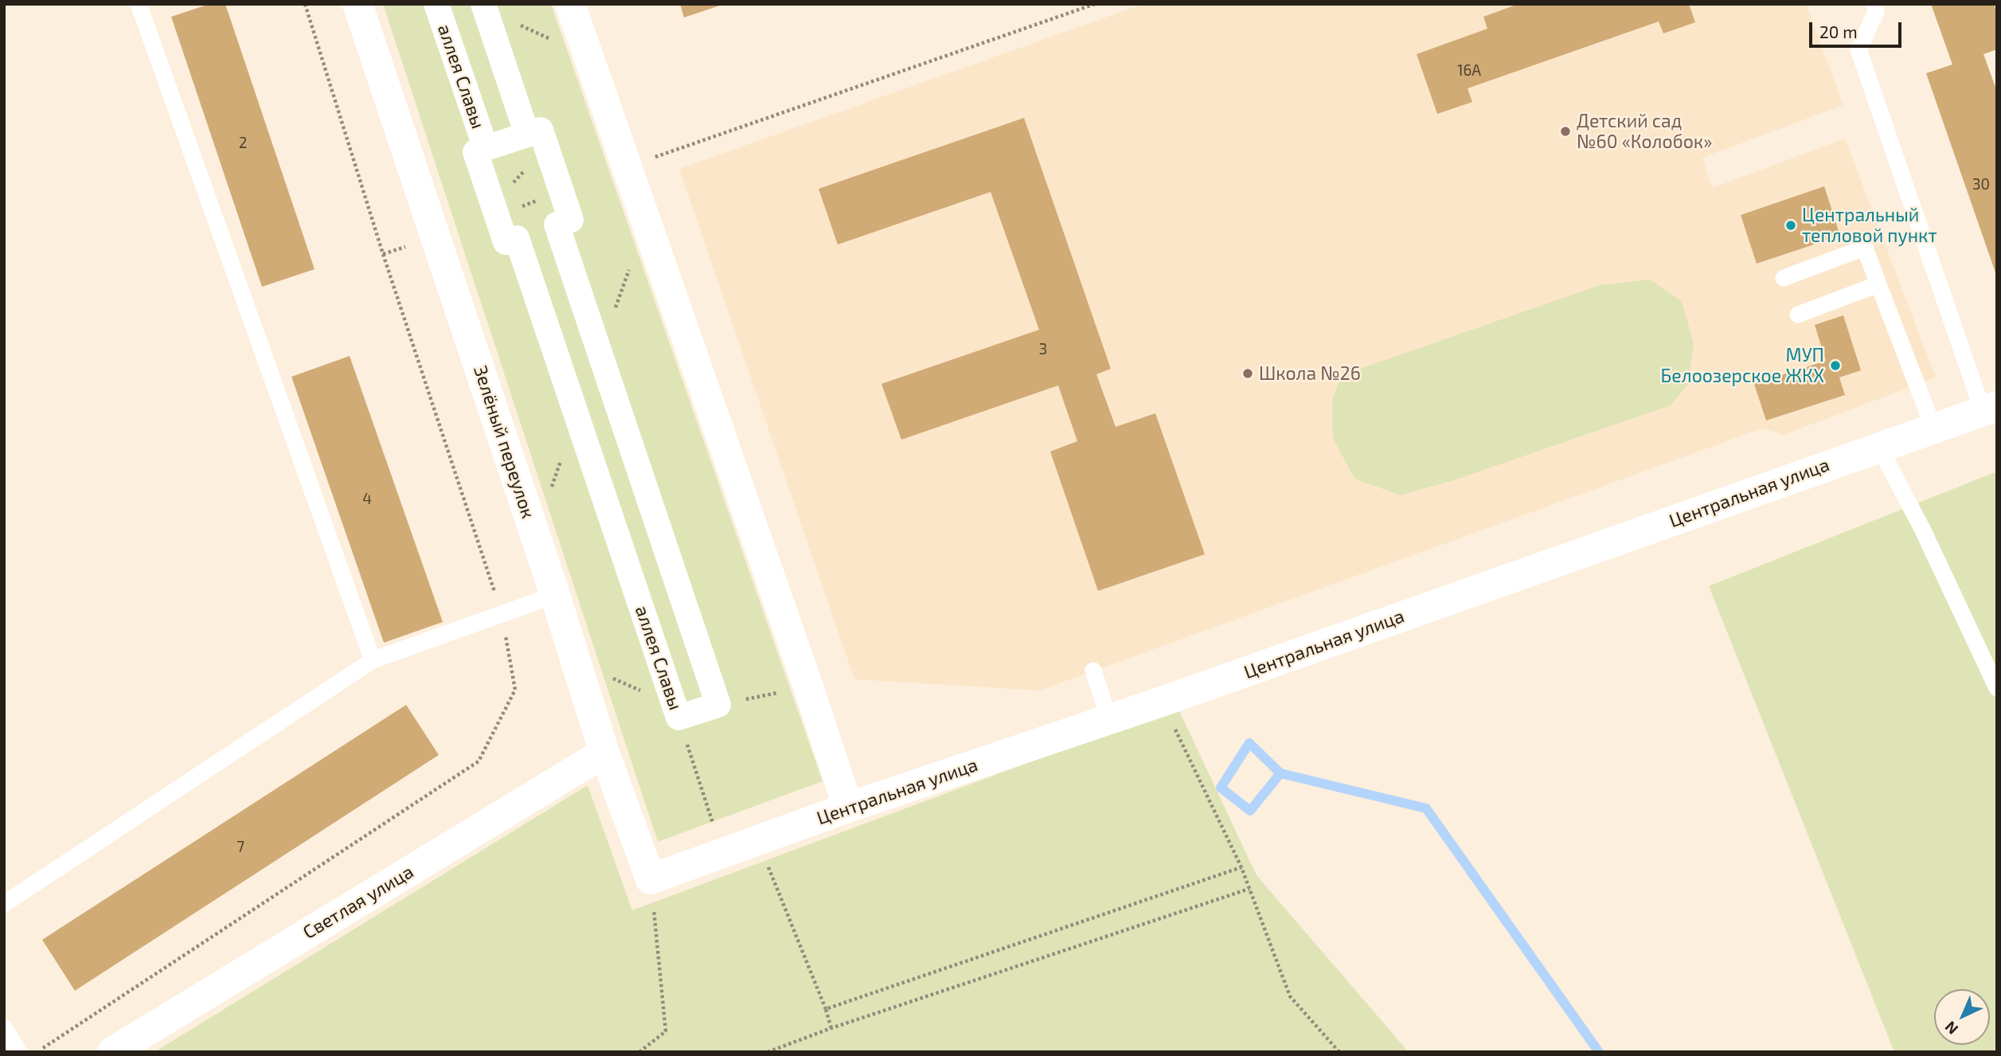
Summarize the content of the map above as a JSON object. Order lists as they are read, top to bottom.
{
  "streets": {
    "street": [
      "аллея Славы",
      "Зелёный переулок",
      "Центральная улица",
      "Светлая улица"
    ]
  },
  "crossings": [
    ["Зелёный переулок", "Центральная улица"],
    ["Зелёный переулок", "Светлая улица"]
  ],
  "places": [
    "Детский сад №60 «Колобок»",
    "Центральный тепловой пункт",
    "МУП Белоозерское ЖКХ",
    "Школа №26"
  ],
  "house_numbers": [
    "16А",
    "2",
    "30",
    "3",
    "4",
    "7"
  ],
  "scale_bar": "20 m",
  "north": "bottom left"
}
